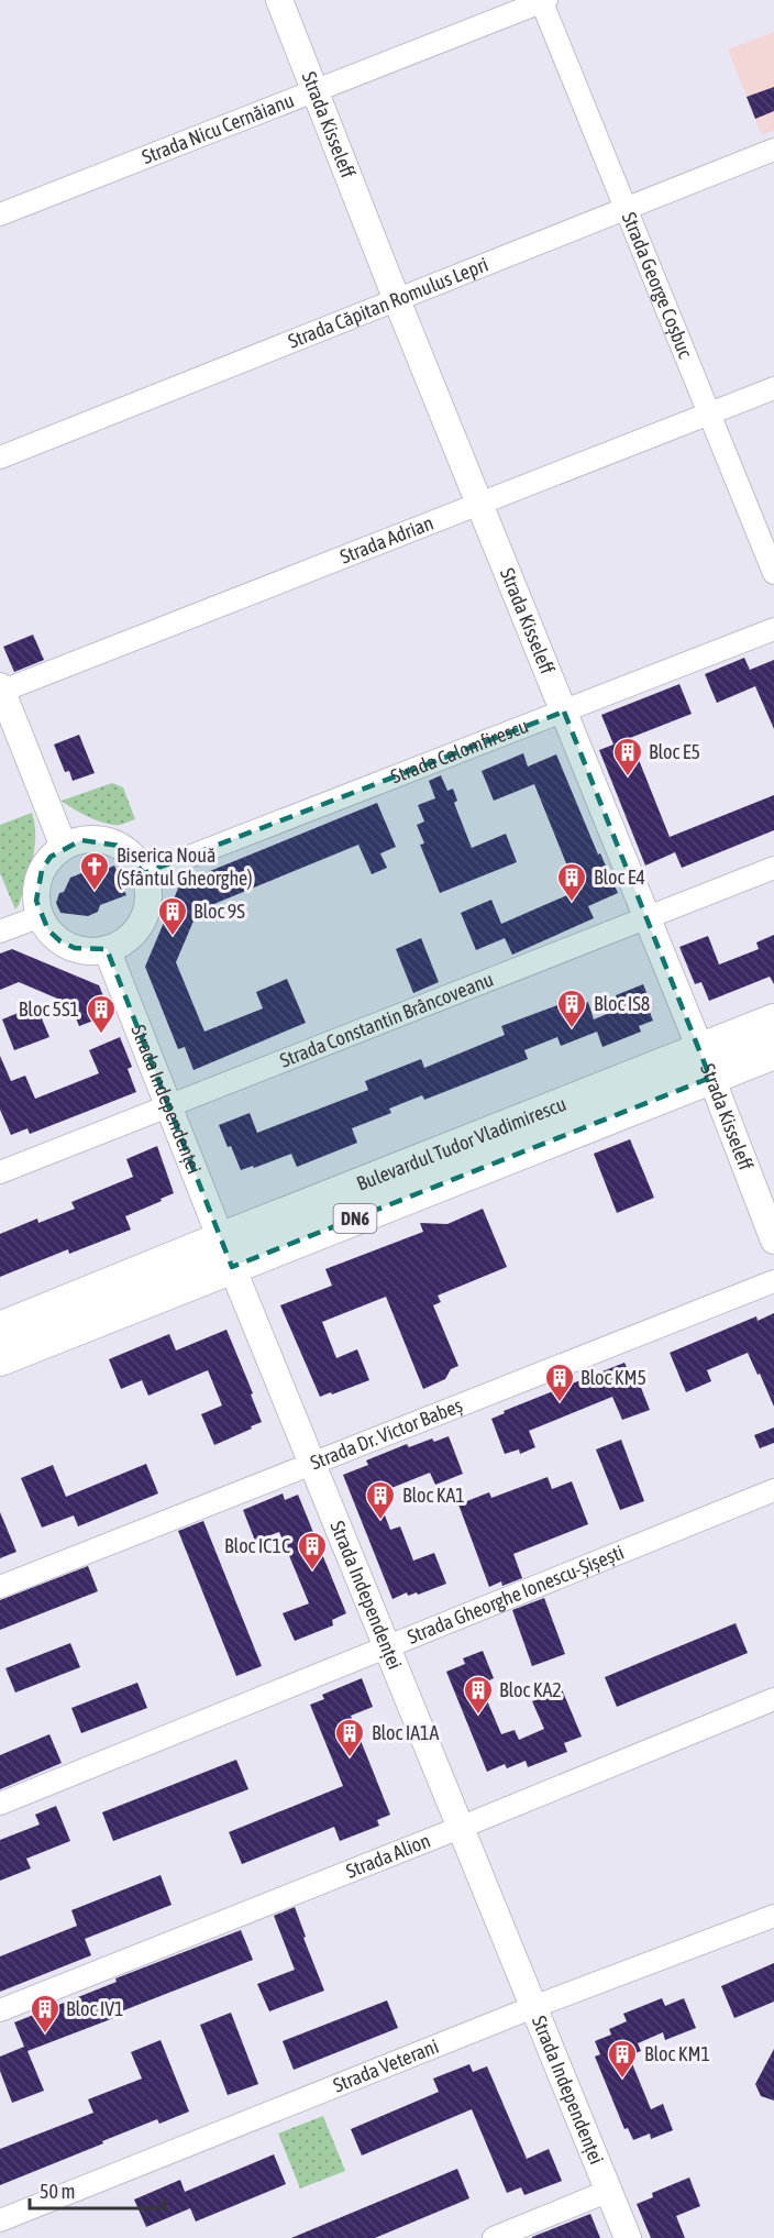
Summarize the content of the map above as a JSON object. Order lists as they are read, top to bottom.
{
  "streets": {
    "main road": ["Bulevardul Tudor Vladimirescu", "DN6"],
    "street": [
      "Strada Kisseleff",
      "Strada Nicu Cernăianu",
      "Strada George Coșbuc",
      "Strada Căpitan Romulus Lepri",
      "Strada Adrian",
      "Strada Calomfirescu",
      "Strada Constantin Brâncoveanu",
      "Strada Independenței",
      "Strada Dr. Victor Babeș",
      "Strada Gheorghe Ionescu-Șișești",
      "Strada Alion",
      "Strada Veterani"
    ]
  },
  "crossings": [
    ["Strada Kisseleff", "Strada Nicu Cernăianu"],
    ["Strada Kisseleff", "Strada Căpitan Romulus Lepri"],
    ["Strada Kisseleff", "Strada Adrian"],
    ["Strada Kisseleff", "Strada Calomfirescu"],
    ["Strada Kisseleff", "Strada Constantin Brâncoveanu"],
    ["Strada Kisseleff", "Bulevardul Tudor Vladimirescu"],
    ["Strada Nicu Cernăianu", "Strada George Coșbuc"],
    ["Strada George Coșbuc", "Strada Căpitan Romulus Lepri"],
    ["Strada George Coșbuc", "Strada Adrian"],
    ["Strada Calomfirescu", "Strada Independenței"],
    ["Strada Constantin Brâncoveanu", "Strada Independenței"],
    ["Strada Independenței", "Bulevardul Tudor Vladimirescu"],
    ["Strada Independenței", "Strada Dr. Victor Babeș"],
    ["Strada Independenței", "Strada Gheorghe Ionescu-Șișești"],
    ["Strada Independenței", "Strada Alion"],
    ["Strada Independenței", "Strada Veterani"]
  ],
  "places": {
    "building": [
      "Bloc E5",
      "Bloc E4",
      "Bloc 9S",
      "Bloc IS8",
      "Bloc 5S1",
      "Bloc KM5",
      "Bloc KA1",
      "Bloc IC1C",
      "Bloc KA2",
      "Bloc IA1A",
      "Bloc IV1",
      "Bloc KM1"
    ],
    "church": ["Biserica Nouă (Sfântul Gheorghe)"]
  },
  "scale_bar": "50 m"
}
